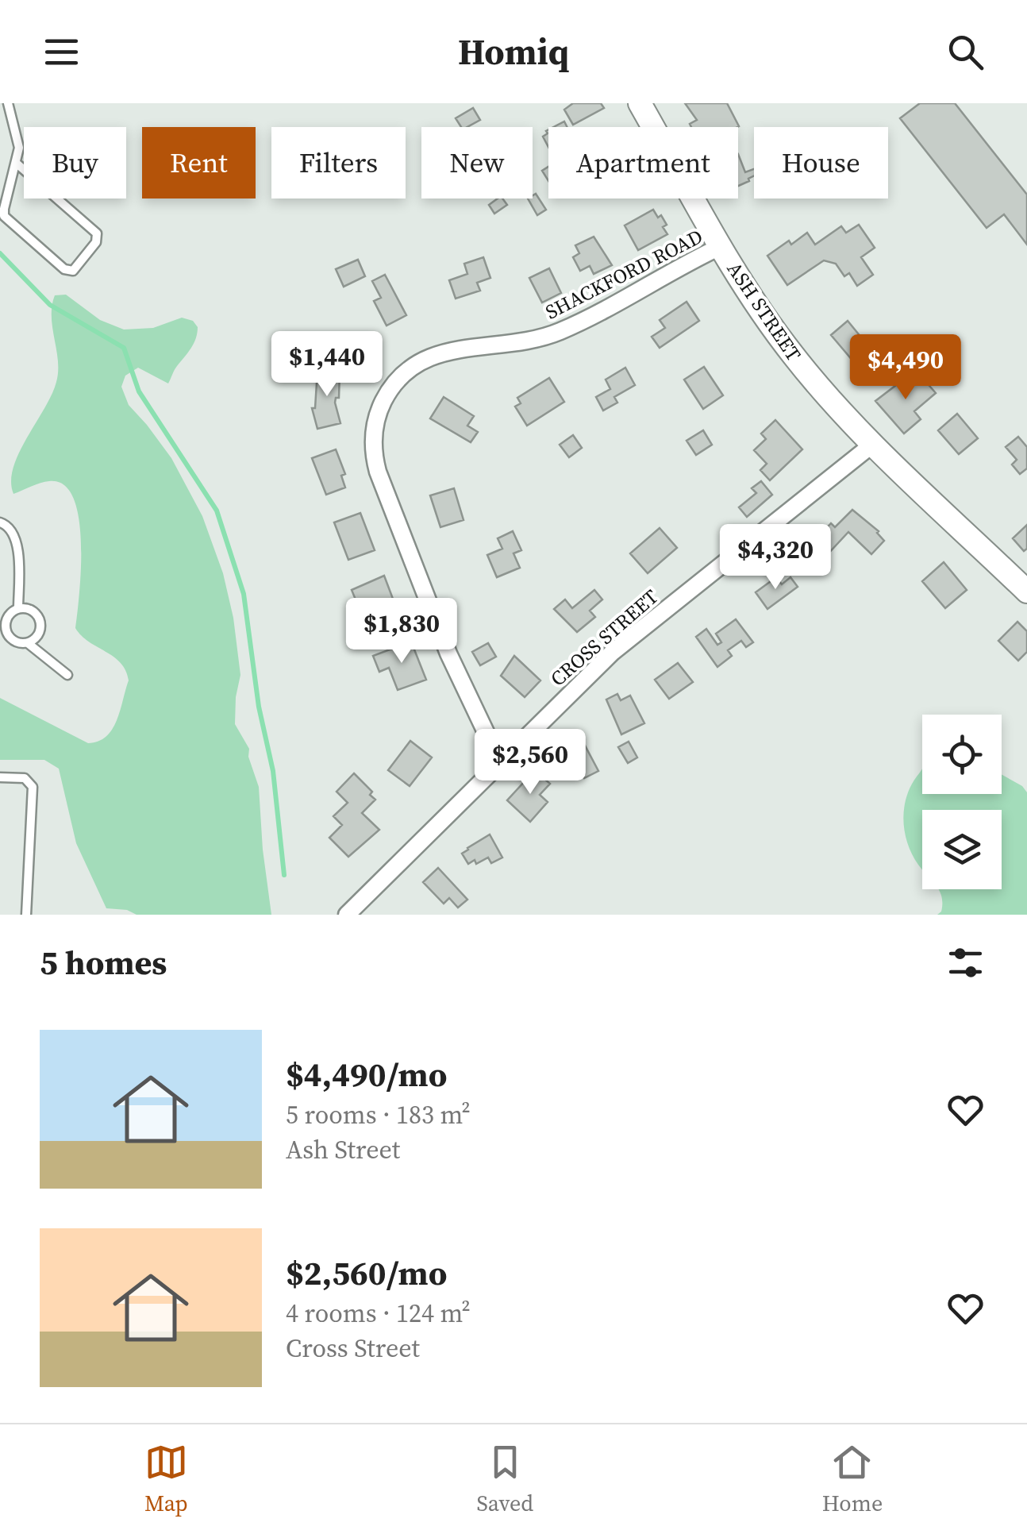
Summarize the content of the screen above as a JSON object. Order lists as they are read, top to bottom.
{
  "streets": {
    "street": ["SHACKFORD ROAD", "ASH STREET", "CROSS STREET"]
  },
  "crossings": [
    ["SHACKFORD ROAD", "ASH STREET"],
    ["SHACKFORD ROAD", "CROSS STREET"],
    ["ASH STREET", "CROSS STREET"]
  ],
  "page": {
    "header": "Homiq",
    "chip": [
      "Buy",
      "Rent",
      "Filters",
      "New",
      "Apartment",
      "House"
    ],
    "price": [
      "$1,440",
      "$4,490",
      "$4,320",
      "$1,830",
      "$2,560"
    ],
    "heading": "5 homes",
    "list": [
      {
        "name": "$4,490/mo",
        "note": "5 rooms · 183 m² · Ash Street"
      },
      {
        "name": "$2,560/mo",
        "note": "4 rooms · 124 m² · Cross Street"
      }
    ],
    "tabs": ["Map", "Saved", "Home"]
  }
}
